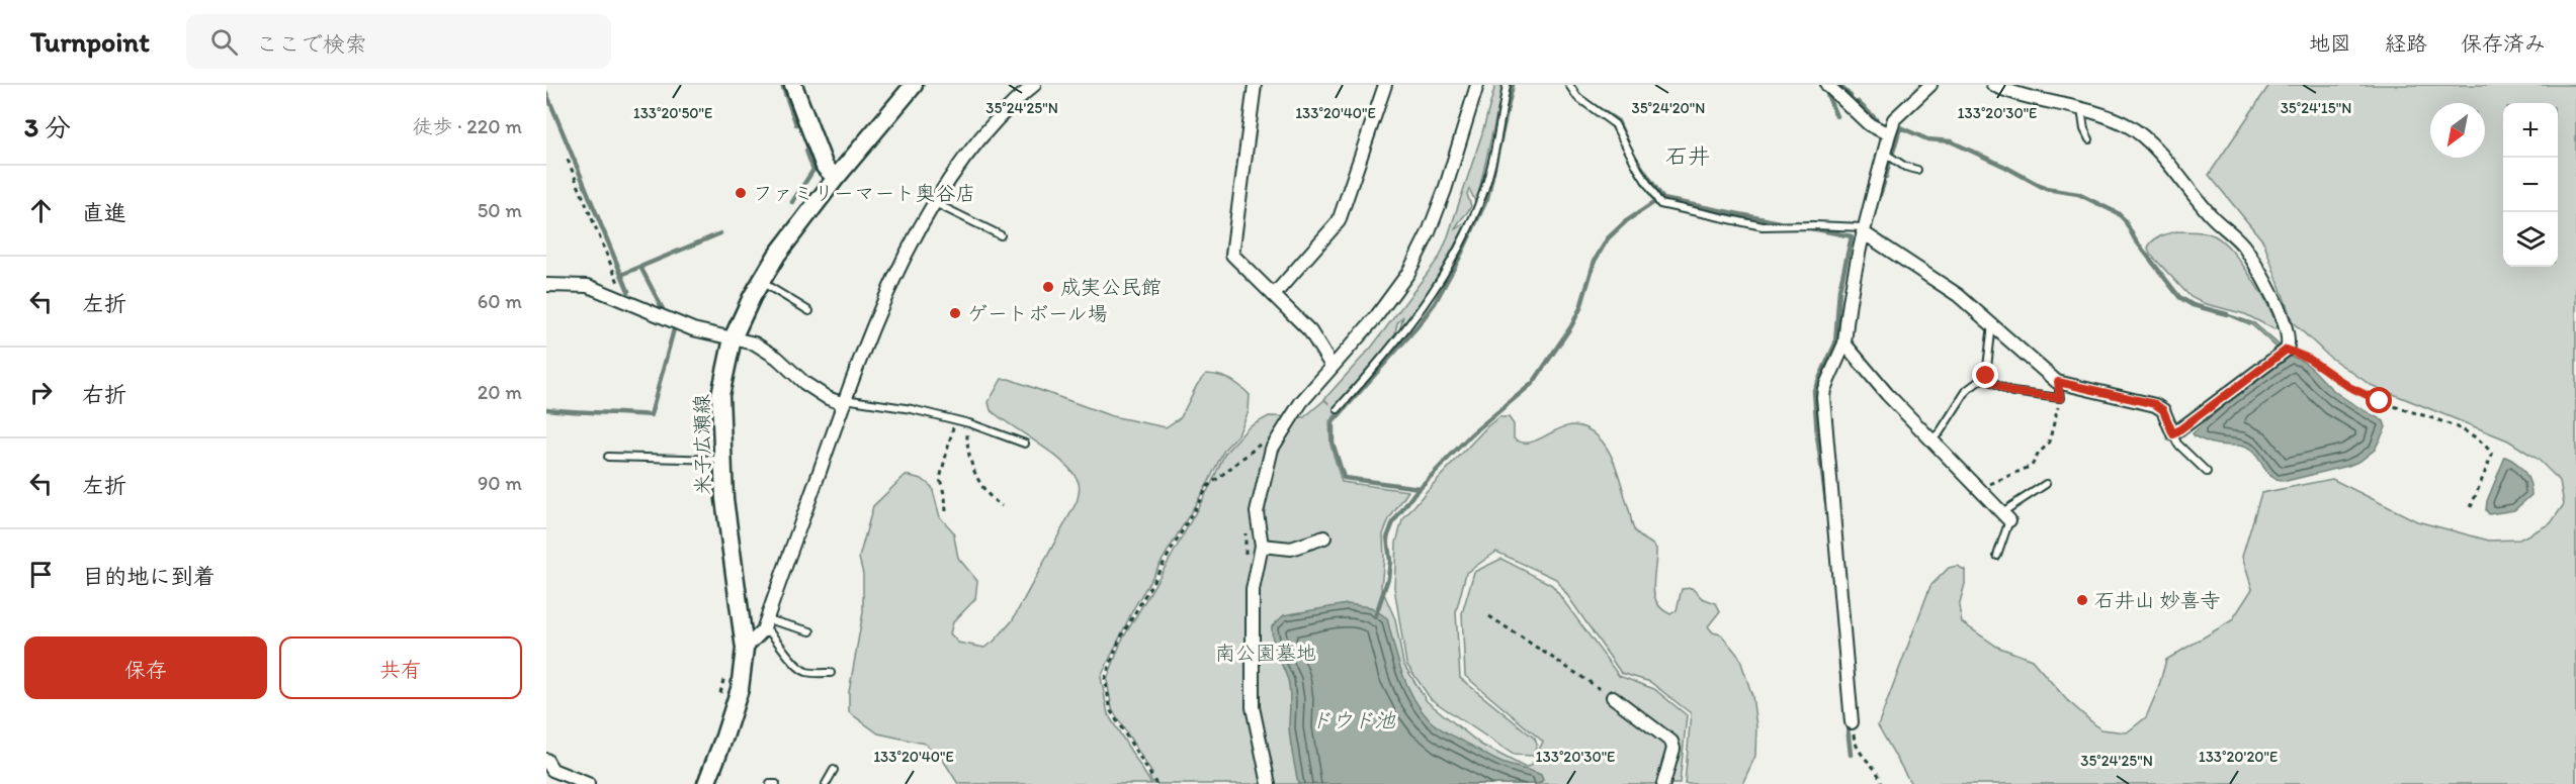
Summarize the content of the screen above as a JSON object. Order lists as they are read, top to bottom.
{
  "streets": {
    "main road": ["米子広瀬線"]
  },
  "districts": ["石井"],
  "water": ["ドウド池"],
  "parks": ["南公園墓地"],
  "places": [
    "ファミリーマート奥谷店",
    "成実公民館",
    "ゲートボール場",
    "石井山 妙喜寺"
  ],
  "north": "bottom left",
  "page": {
    "header": "Turnpoint",
    "search": "ここで検索",
    "nav": ["地図", "経路", "保存済み"],
    "heading": ["3 分", "徒歩 · 220 m"],
    "map_buttons": ["+", "−"],
    "list": [
      ["直進", "50 m"],
      ["左折", "60 m"],
      ["右折", "20 m"],
      ["左折", "90 m"],
      "目的地に到着"
    ],
    "buttons": ["保存", "共有"]
  },
  "coordinates": [
    "35°24'15\"N",
    "35°24'25\"N",
    "35°24'20\"N",
    "133°20'50\"E",
    "133°20'40\"E",
    "133°20'30\"E",
    "133°20'20\"E"
  ]
}
